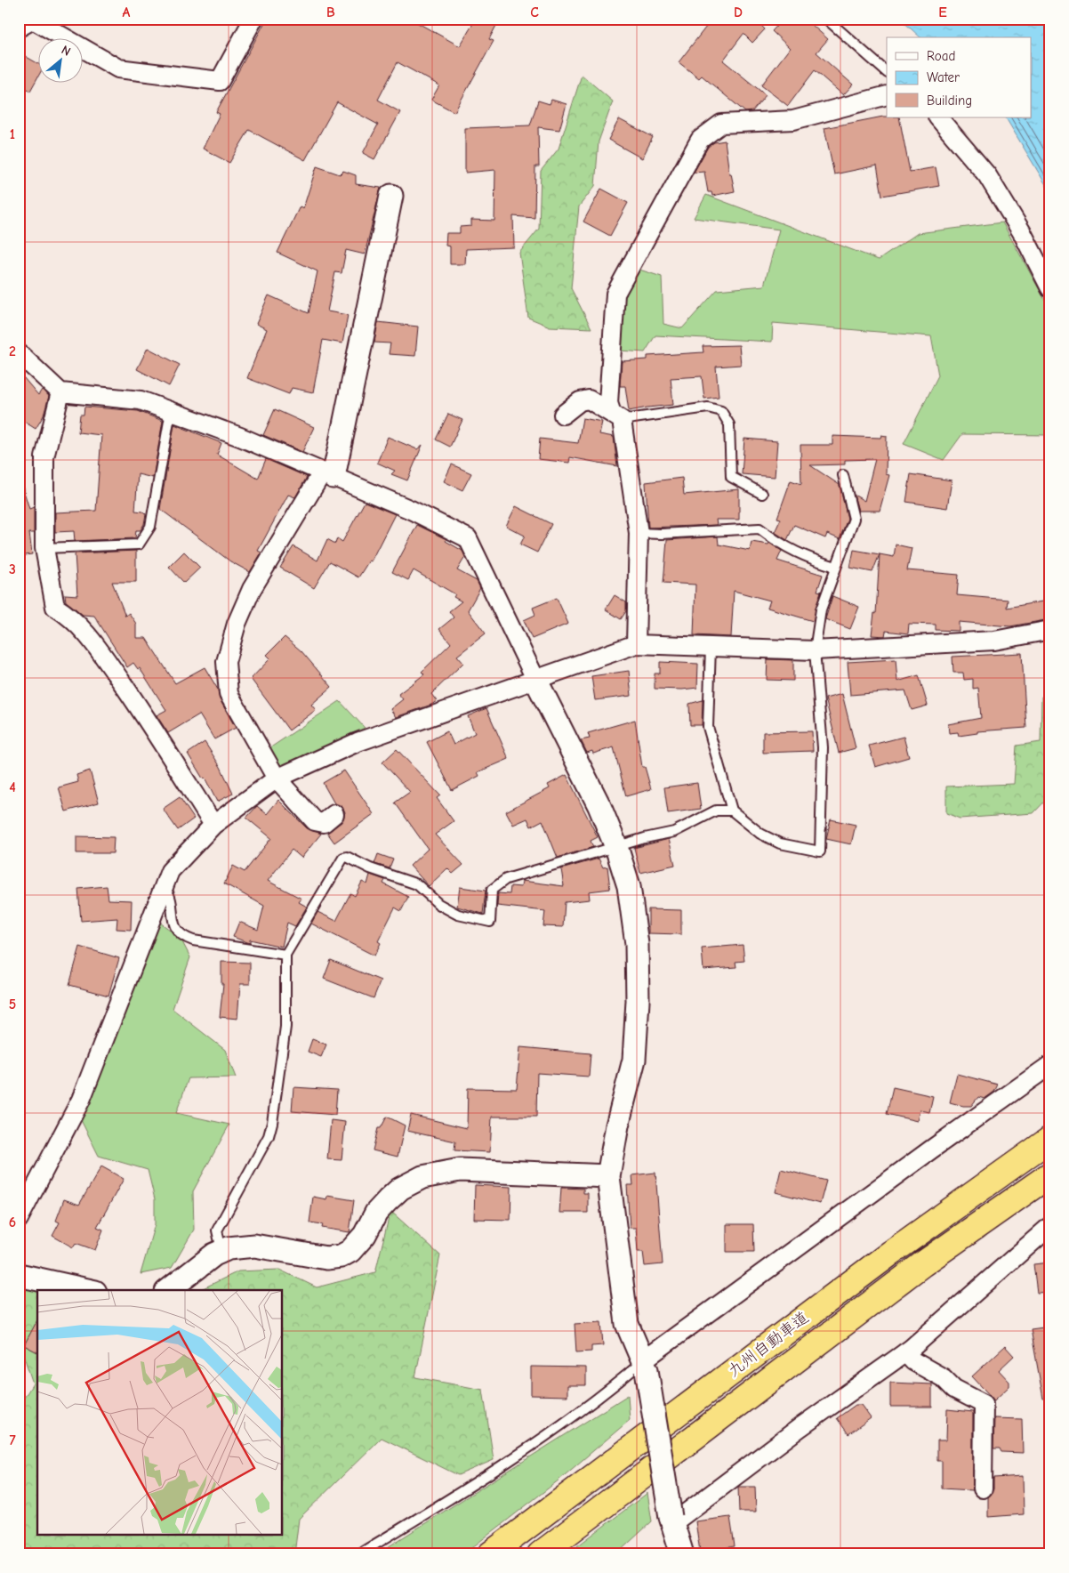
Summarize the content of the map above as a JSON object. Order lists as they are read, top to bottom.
{
  "streets": {
    "highway": ["九州自動車道"]
  },
  "legend": ["Road", "Water", "Building"],
  "north": "top right",
  "grid": {
    "columns": [
      "A",
      "B",
      "C",
      "D",
      "E"
    ],
    "rows": [
      "1",
      "2",
      "3",
      "4",
      "5",
      "6",
      "7"
    ]
  }
}
